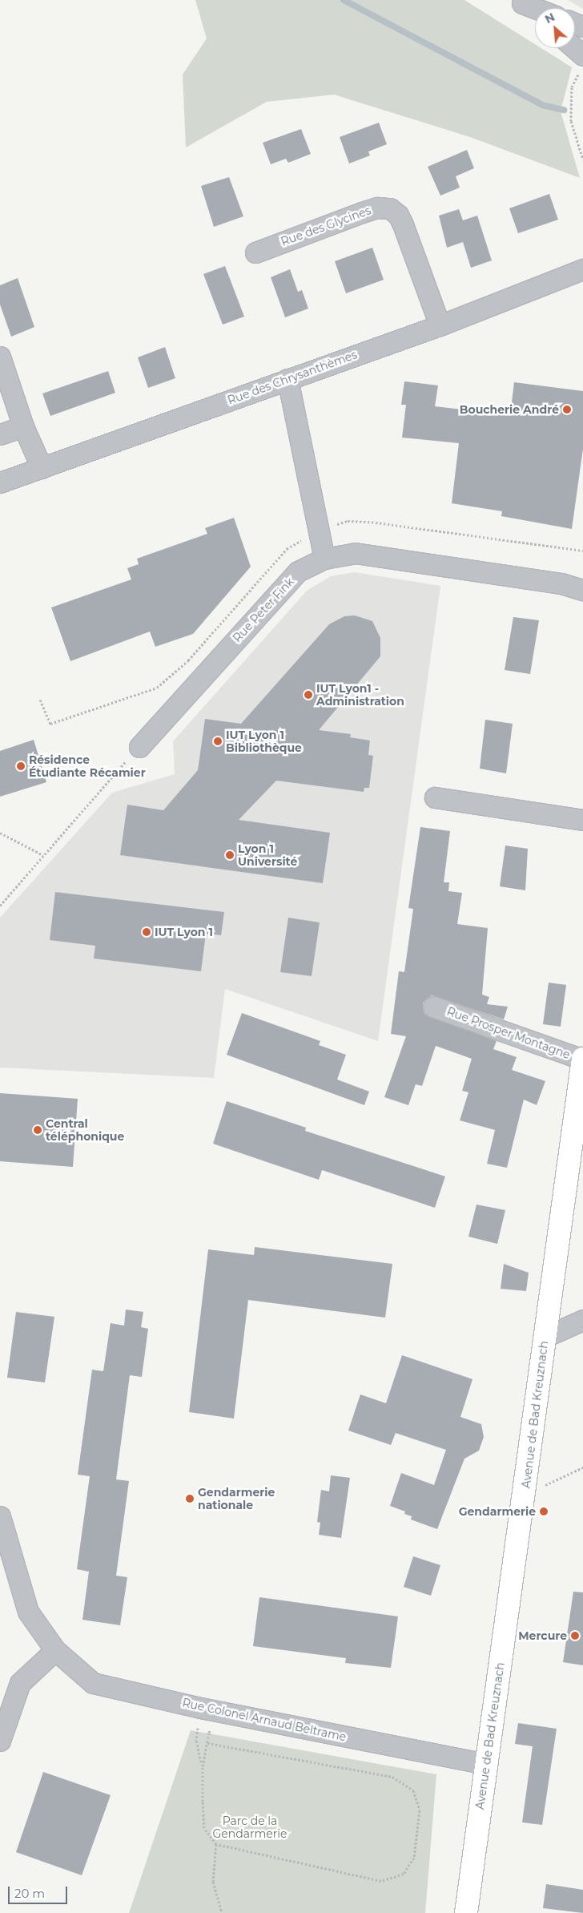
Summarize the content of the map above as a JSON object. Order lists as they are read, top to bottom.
{
  "streets": {
    "main road": ["Avenue de Bad Kreuznach"],
    "street": [
      "Rue des Glycines",
      "Rue des Chrysanthèmes",
      "Rue Peter Fink",
      "Rue Prosper Montagne",
      "Rue Colonel Arnaud Beltrame"
    ]
  },
  "crossings": [
    ["Rue des Glycines", "Rue des Chrysanthèmes"],
    ["Rue Prosper Montagne", "Avenue de Bad Kreuznach"],
    ["Avenue de Bad Kreuznach", "Rue Colonel Arnaud Beltrame"]
  ],
  "parks": ["Parc de la Gendarmerie"],
  "places": [
    "Boucherie André",
    "IUT Lyon1 - Administration",
    "IUT Lyon 1 Bibliothèque",
    "Résidence Étudiante Récamier",
    "Lyon 1 Université",
    "IUT Lyon 1",
    "Central téléphonique",
    "Gendarmerie nationale",
    "Gendarmerie",
    "Mercure"
  ],
  "scale_bar": "20 m",
  "north": "top left"
}
